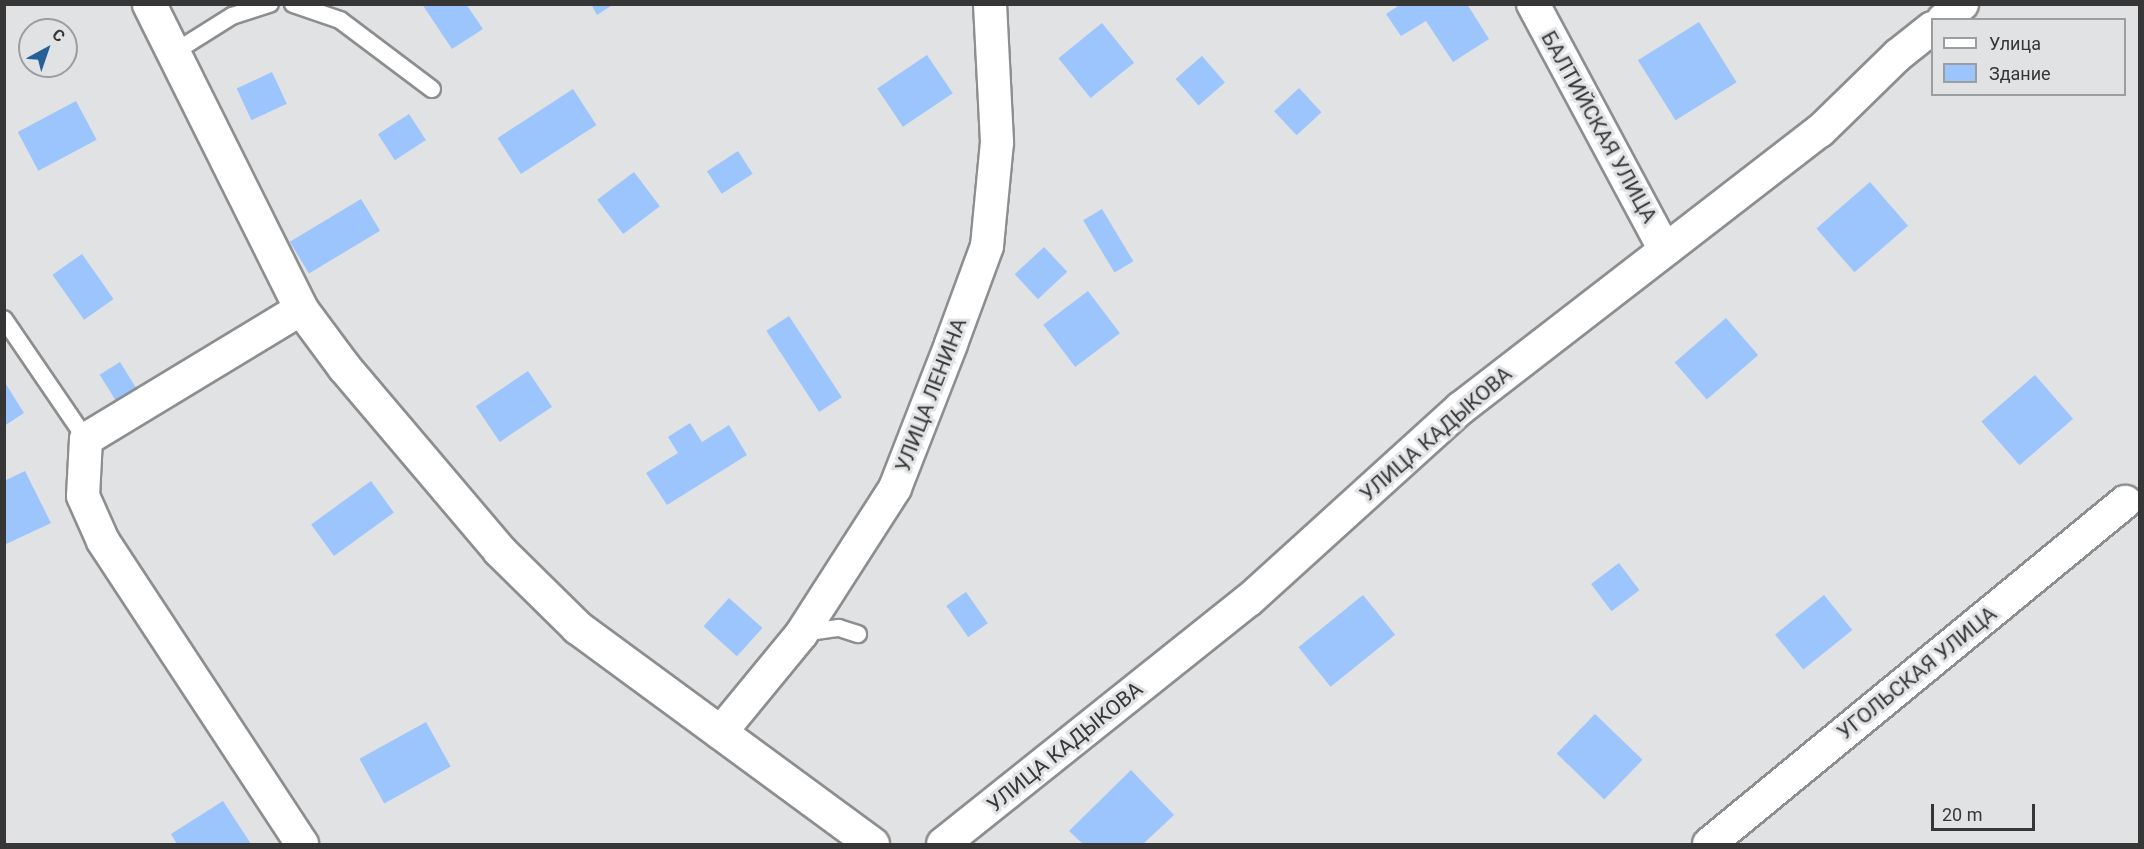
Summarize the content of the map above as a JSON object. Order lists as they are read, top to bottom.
{
  "streets": {
    "street": [
      "БАЛТИЙСКАЯ УЛИЦА",
      "УЛИЦА ЛЕНИНА",
      "УЛИЦА КАДЫКОВА",
      "УГОЛЬСКАЯ УЛИЦА"
    ]
  },
  "crossings": [
    ["БАЛТИЙСКАЯ УЛИЦА", "УЛИЦА КАДЫКОВА"]
  ],
  "legend": ["Улица", "Здание"],
  "scale_bar": "20 m",
  "north": "top right"
}
